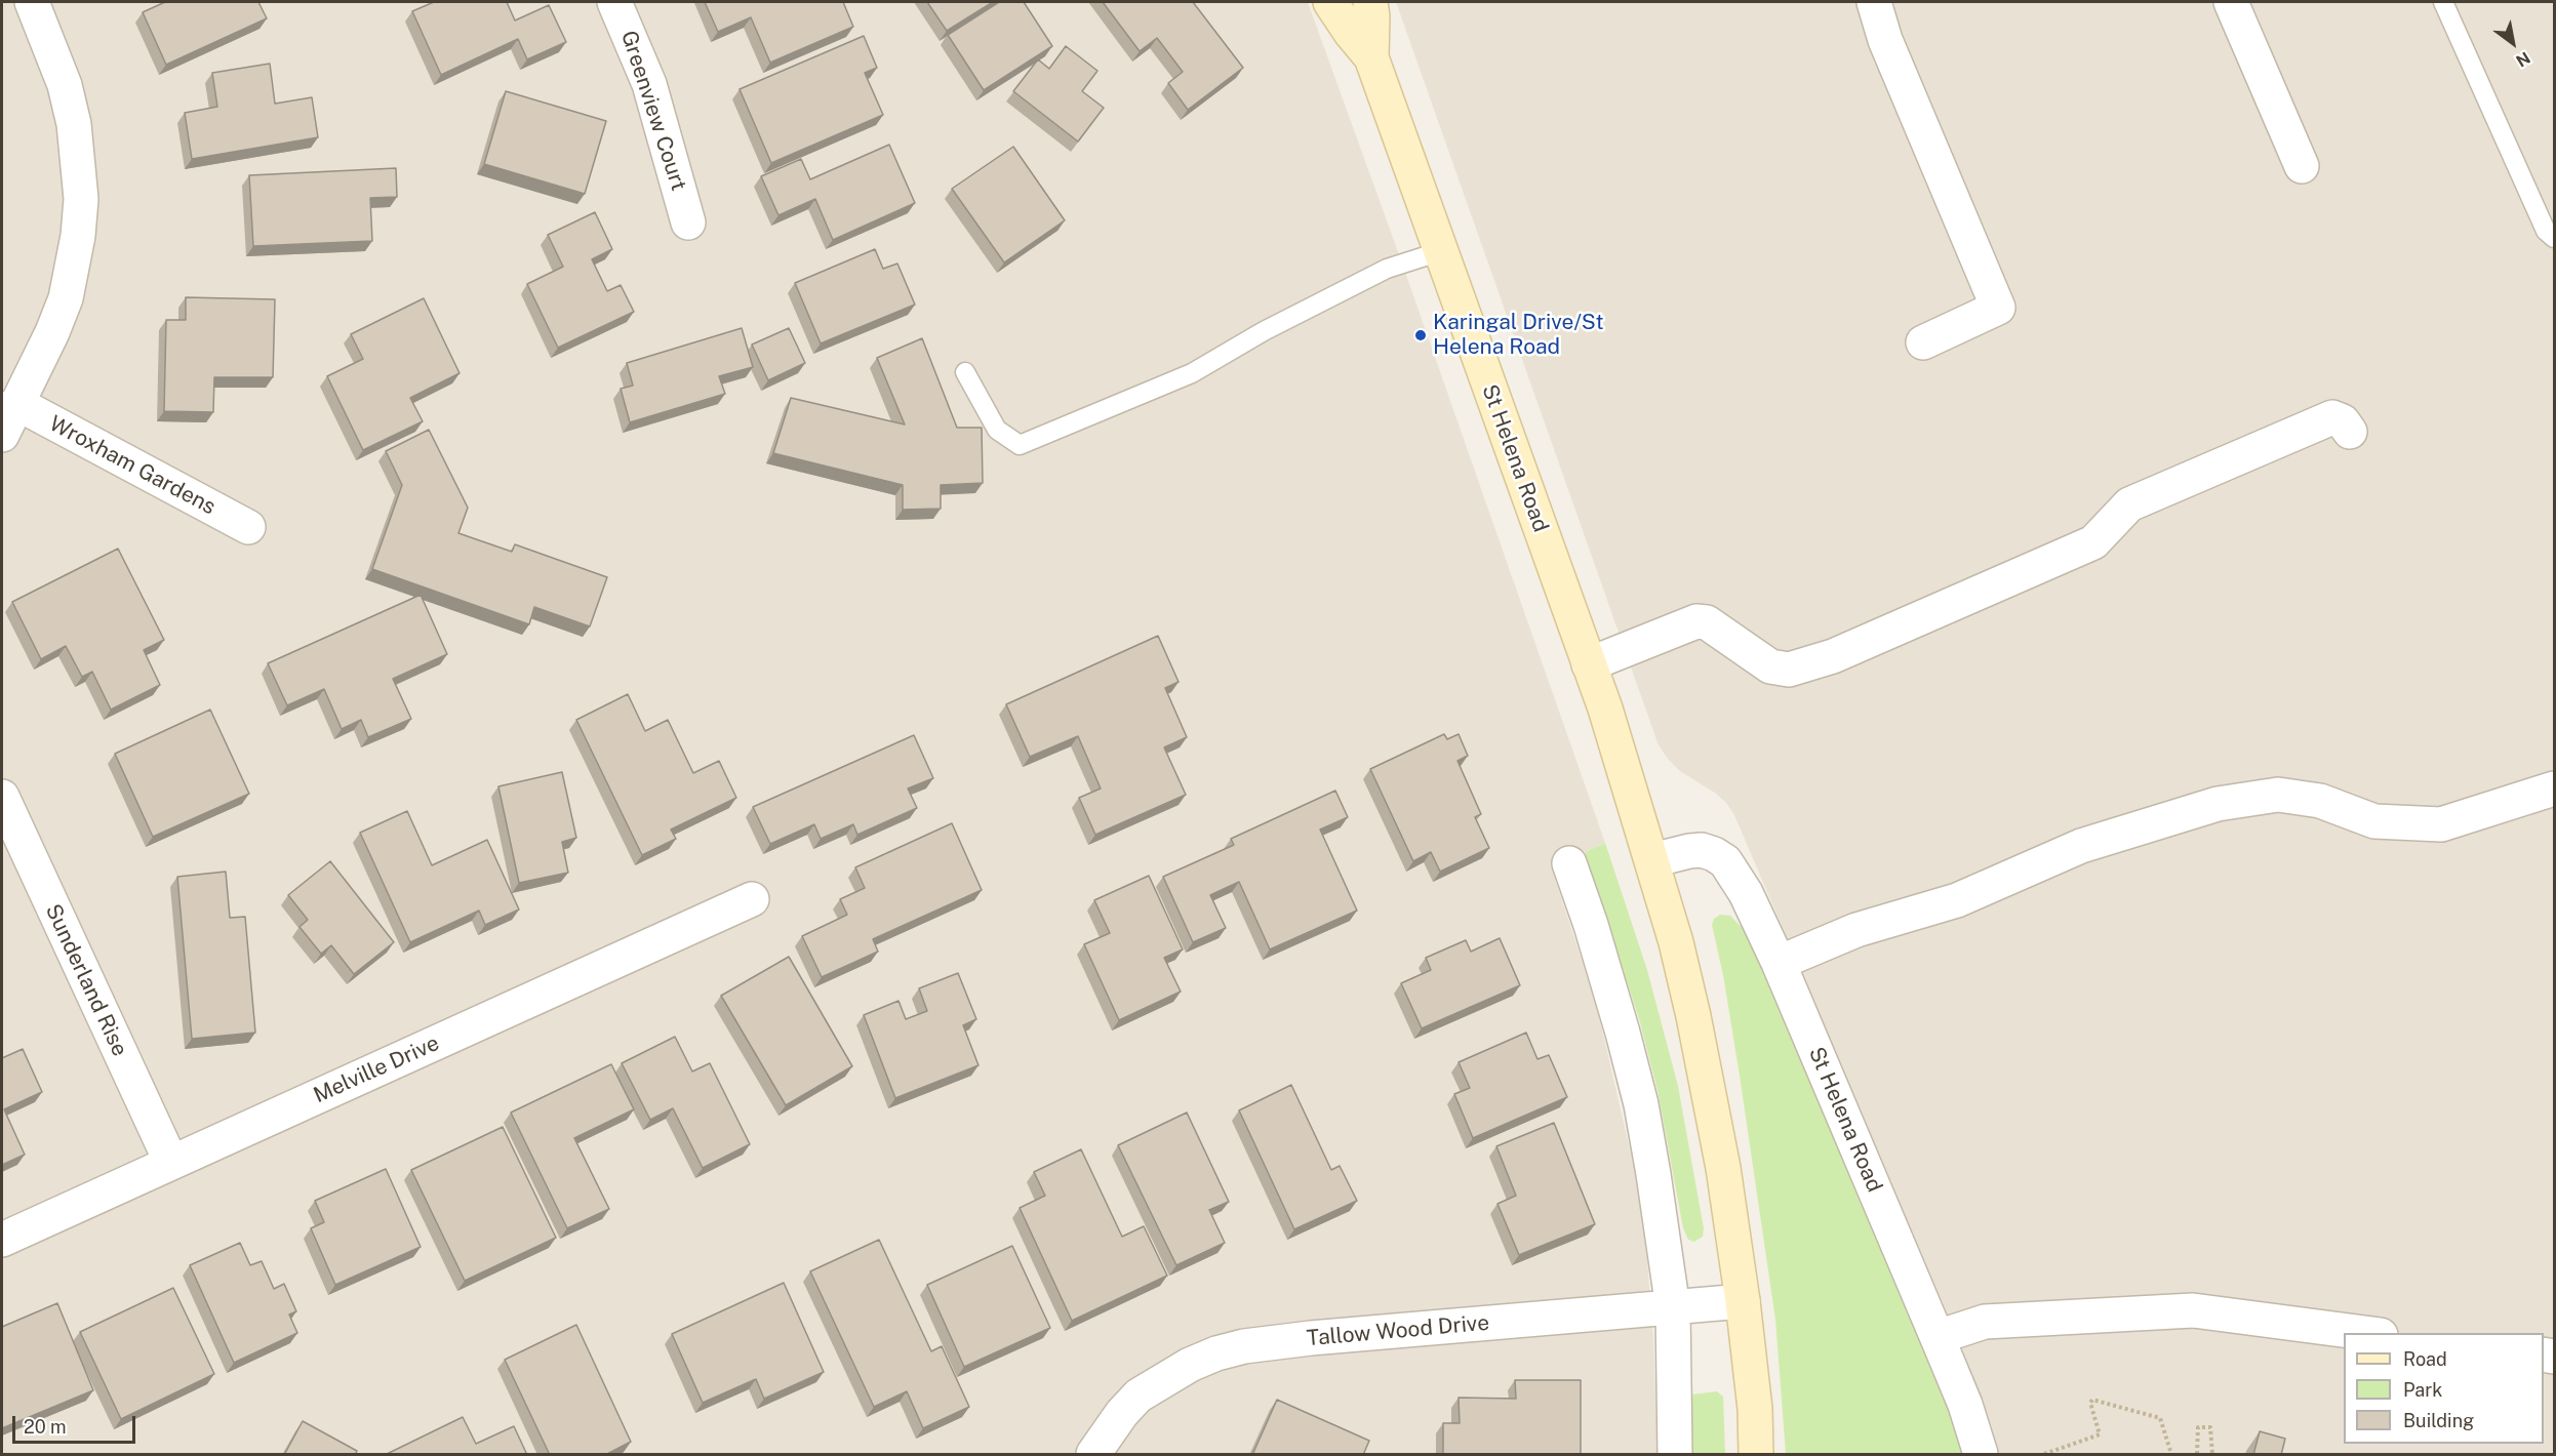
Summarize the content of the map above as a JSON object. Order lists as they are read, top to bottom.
{
  "streets": {
    "main road": ["St Helena Road"],
    "street": [
      "Greenview Court",
      "Wroxham Gardens",
      "Sunderland Rise",
      "Melville Drive",
      "Tallow Wood Drive"
    ]
  },
  "crossings": [
    ["St Helena Road", "Tallow Wood Drive"],
    ["Sunderland Rise", "Melville Drive"]
  ],
  "places": ["Karingal Drive/St Helena Road"],
  "legend": ["Road", "Park", "Building"],
  "scale_bar": "20 m",
  "north": "bottom right"
}
